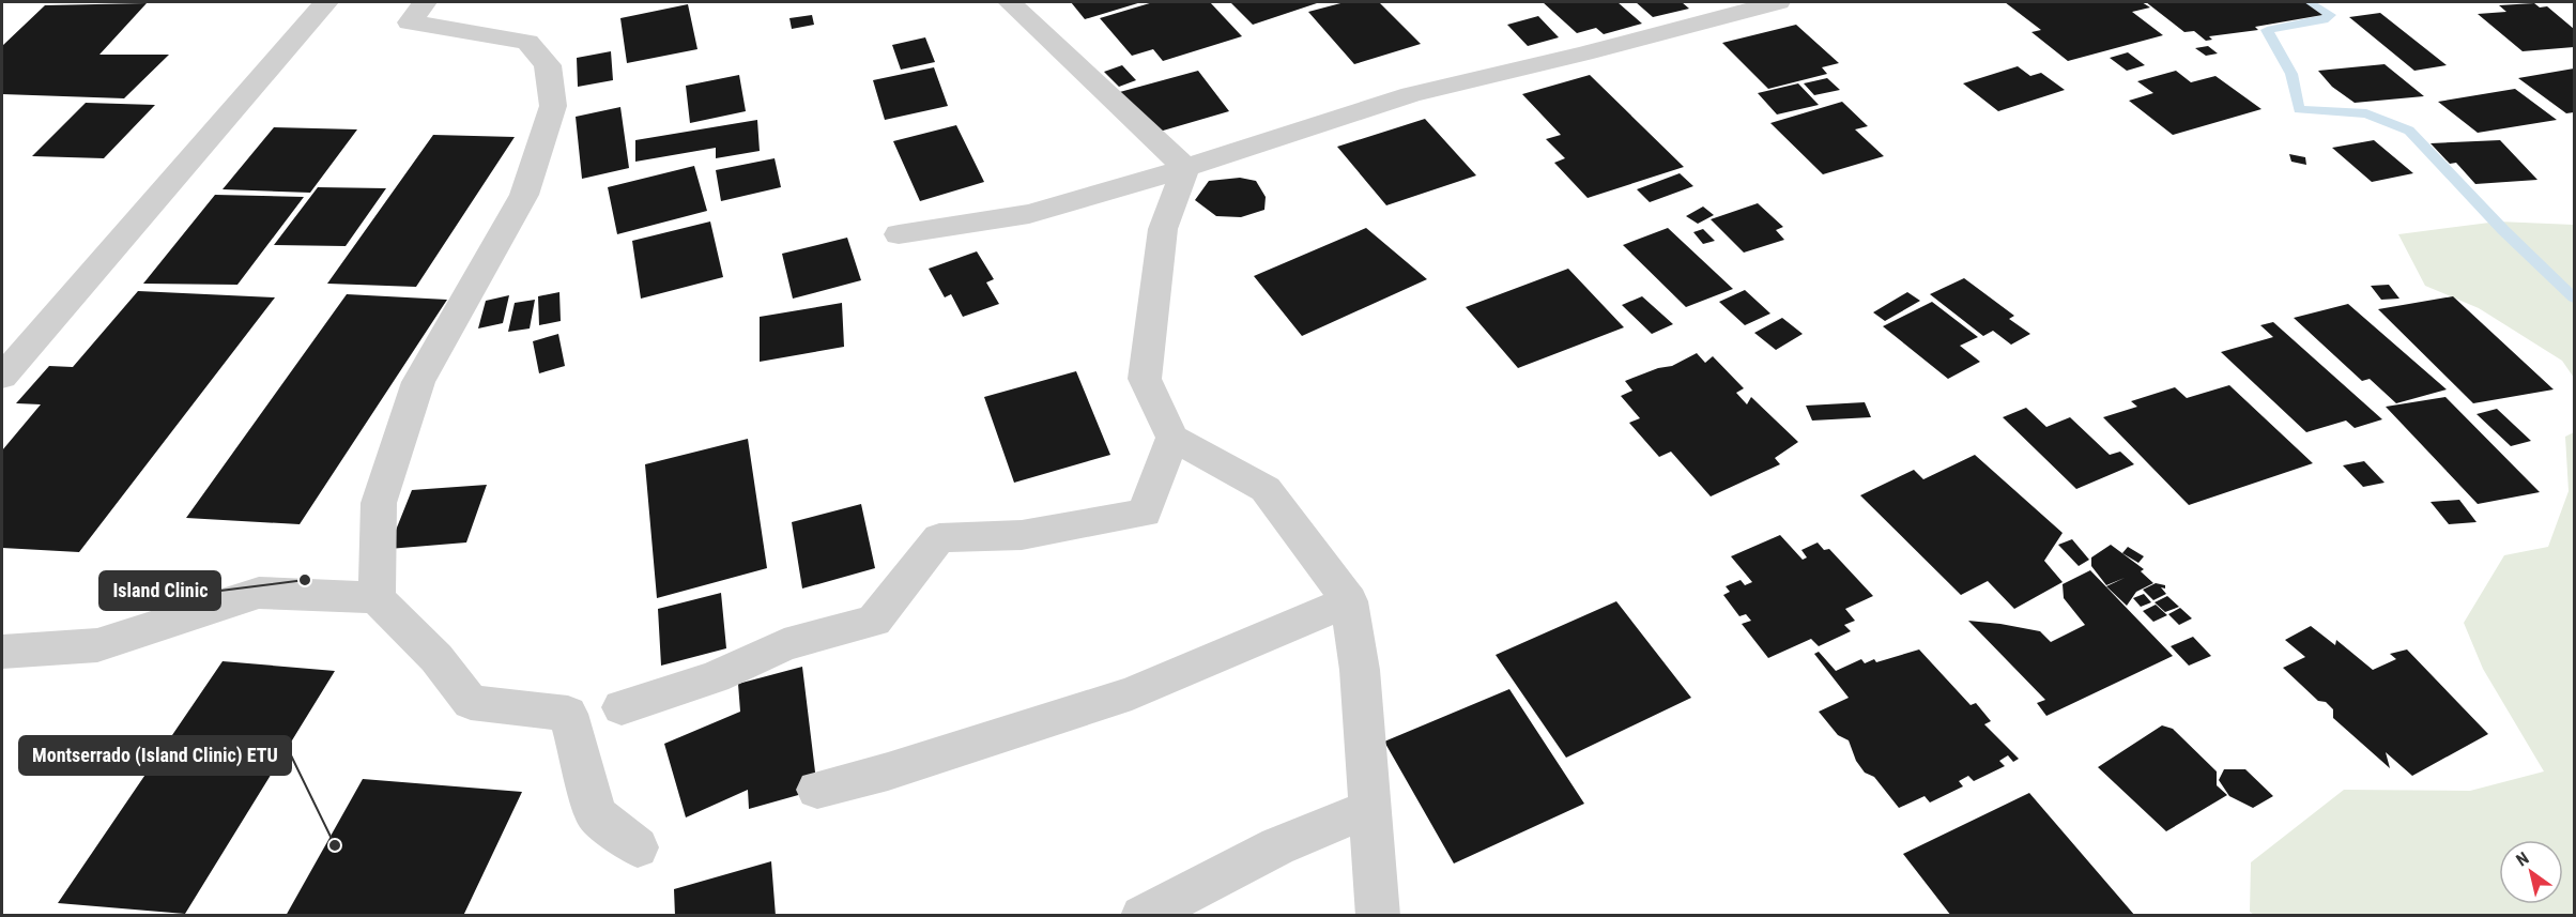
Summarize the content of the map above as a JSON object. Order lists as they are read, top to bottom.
{
  "places": ["Island Clinic", "Montserrado (Island Clinic) ETU"],
  "north": "top left"
}
